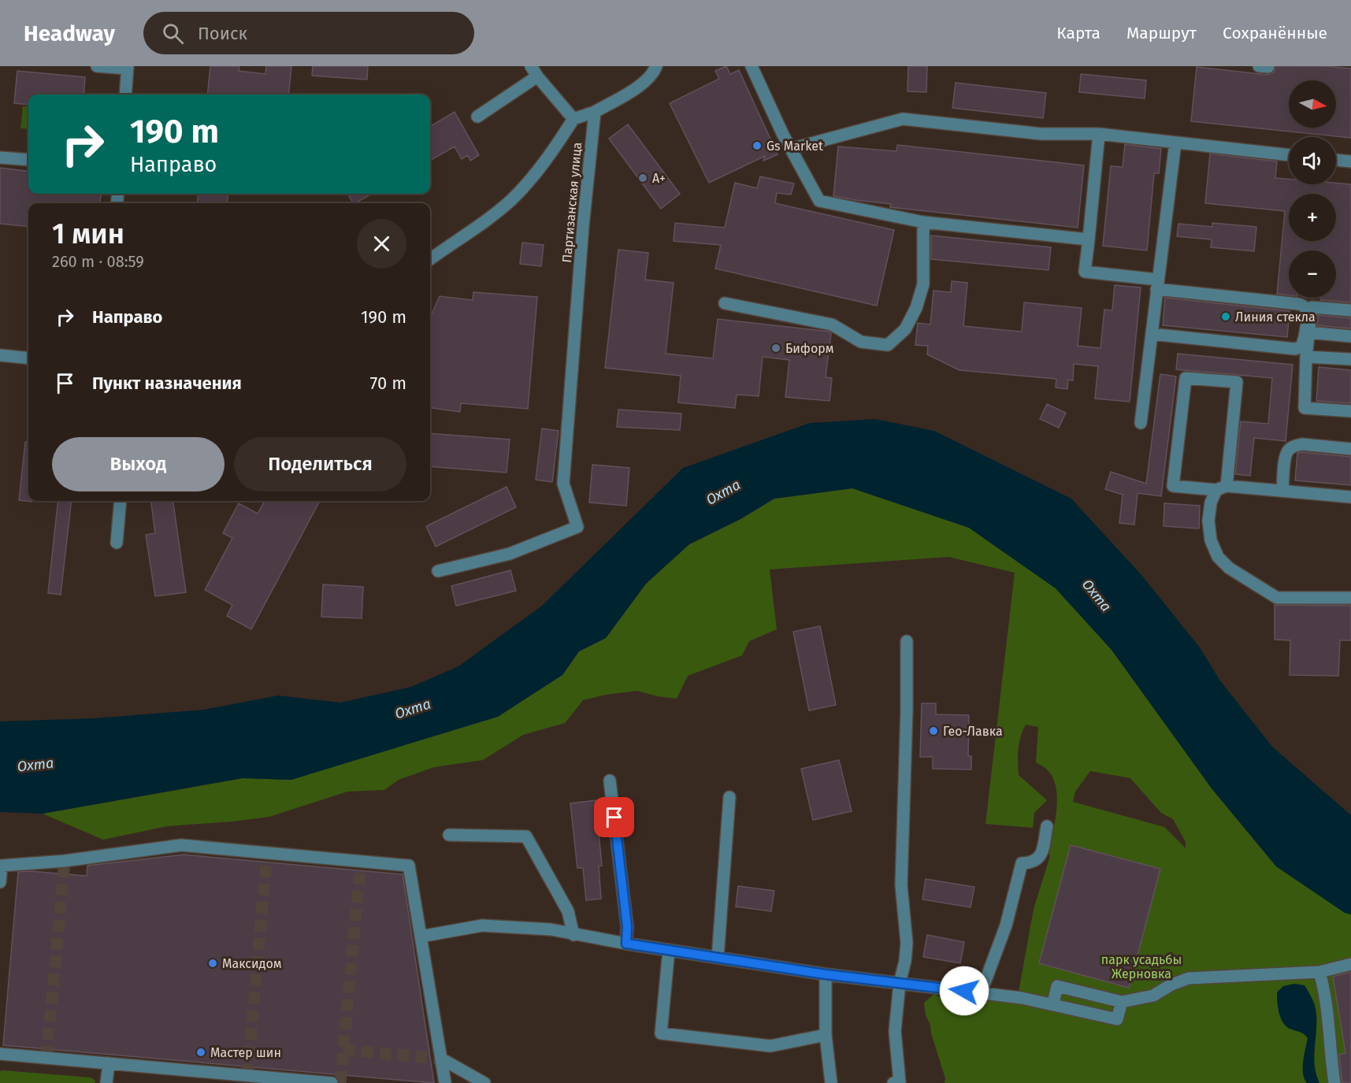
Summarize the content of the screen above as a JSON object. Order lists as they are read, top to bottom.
{
  "streets": {
    "street": ["Партизанская улица"]
  },
  "water": ["Охта"],
  "parks": ["парк усадьбы Жерновка"],
  "places": [
    "Gs Market",
    "А+",
    "Линия стекла",
    "Биформ",
    "Гео-Лавка",
    "Максидом",
    "Мастер шин"
  ],
  "north": "right",
  "page": {
    "header": "Headway",
    "search": "Поиск",
    "nav": ["Карта", "Маршрут", "Сохранённые"],
    "map_buttons": ["+", "−"],
    "turn": ["190 m", "Направо"],
    "heading": ["1 мин", "260 m · 08:59"],
    "list": [
      {
        "name": "Направо",
        "value": "190 m"
      },
      {
        "name": "Пункт назначения",
        "value": "70 m"
      }
    ],
    "buttons": ["Выход", "Поделиться"]
  }
}
